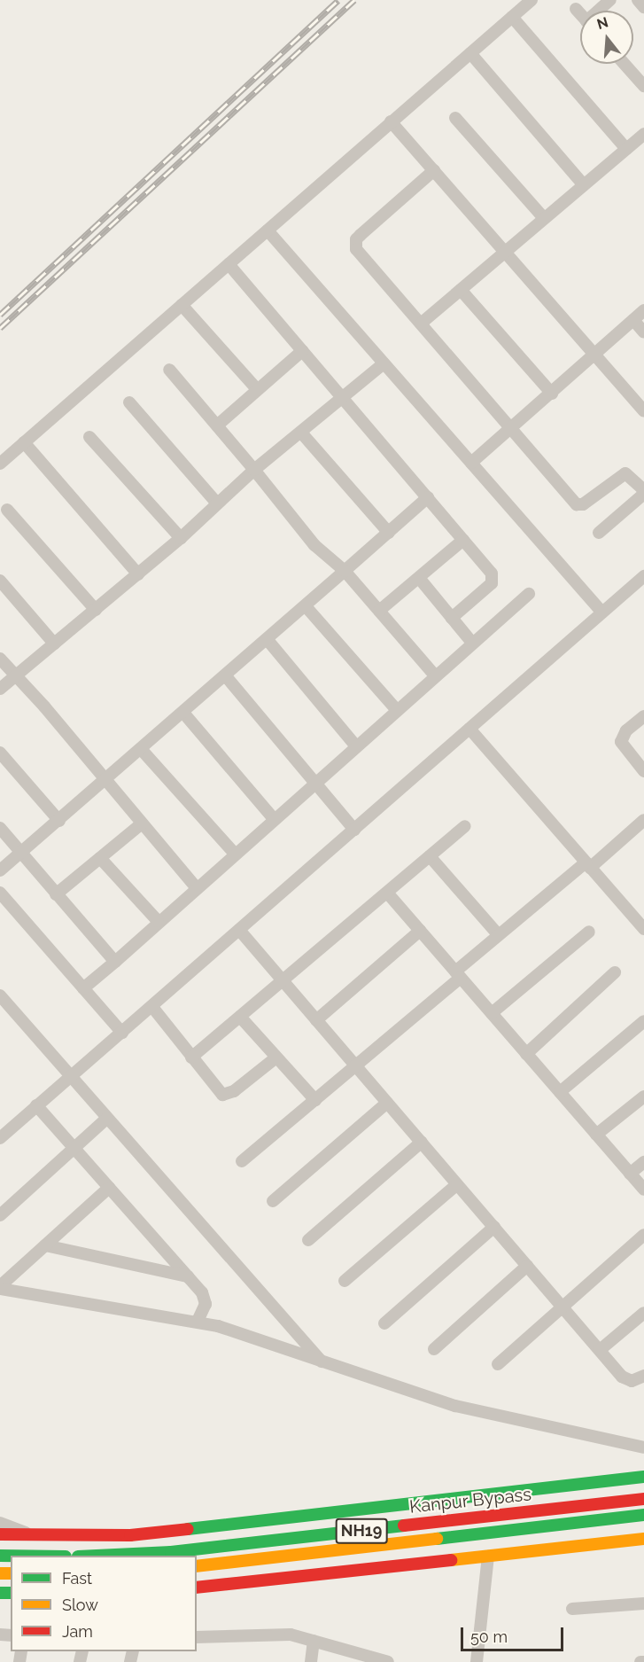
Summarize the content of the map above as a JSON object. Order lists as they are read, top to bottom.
{
  "streets": {
    "main road": ["Kanpur Bypass", "NH19"]
  },
  "legend": ["Fast", "Slow", "Jam"],
  "scale_bar": "50 m",
  "north": "top"
}
